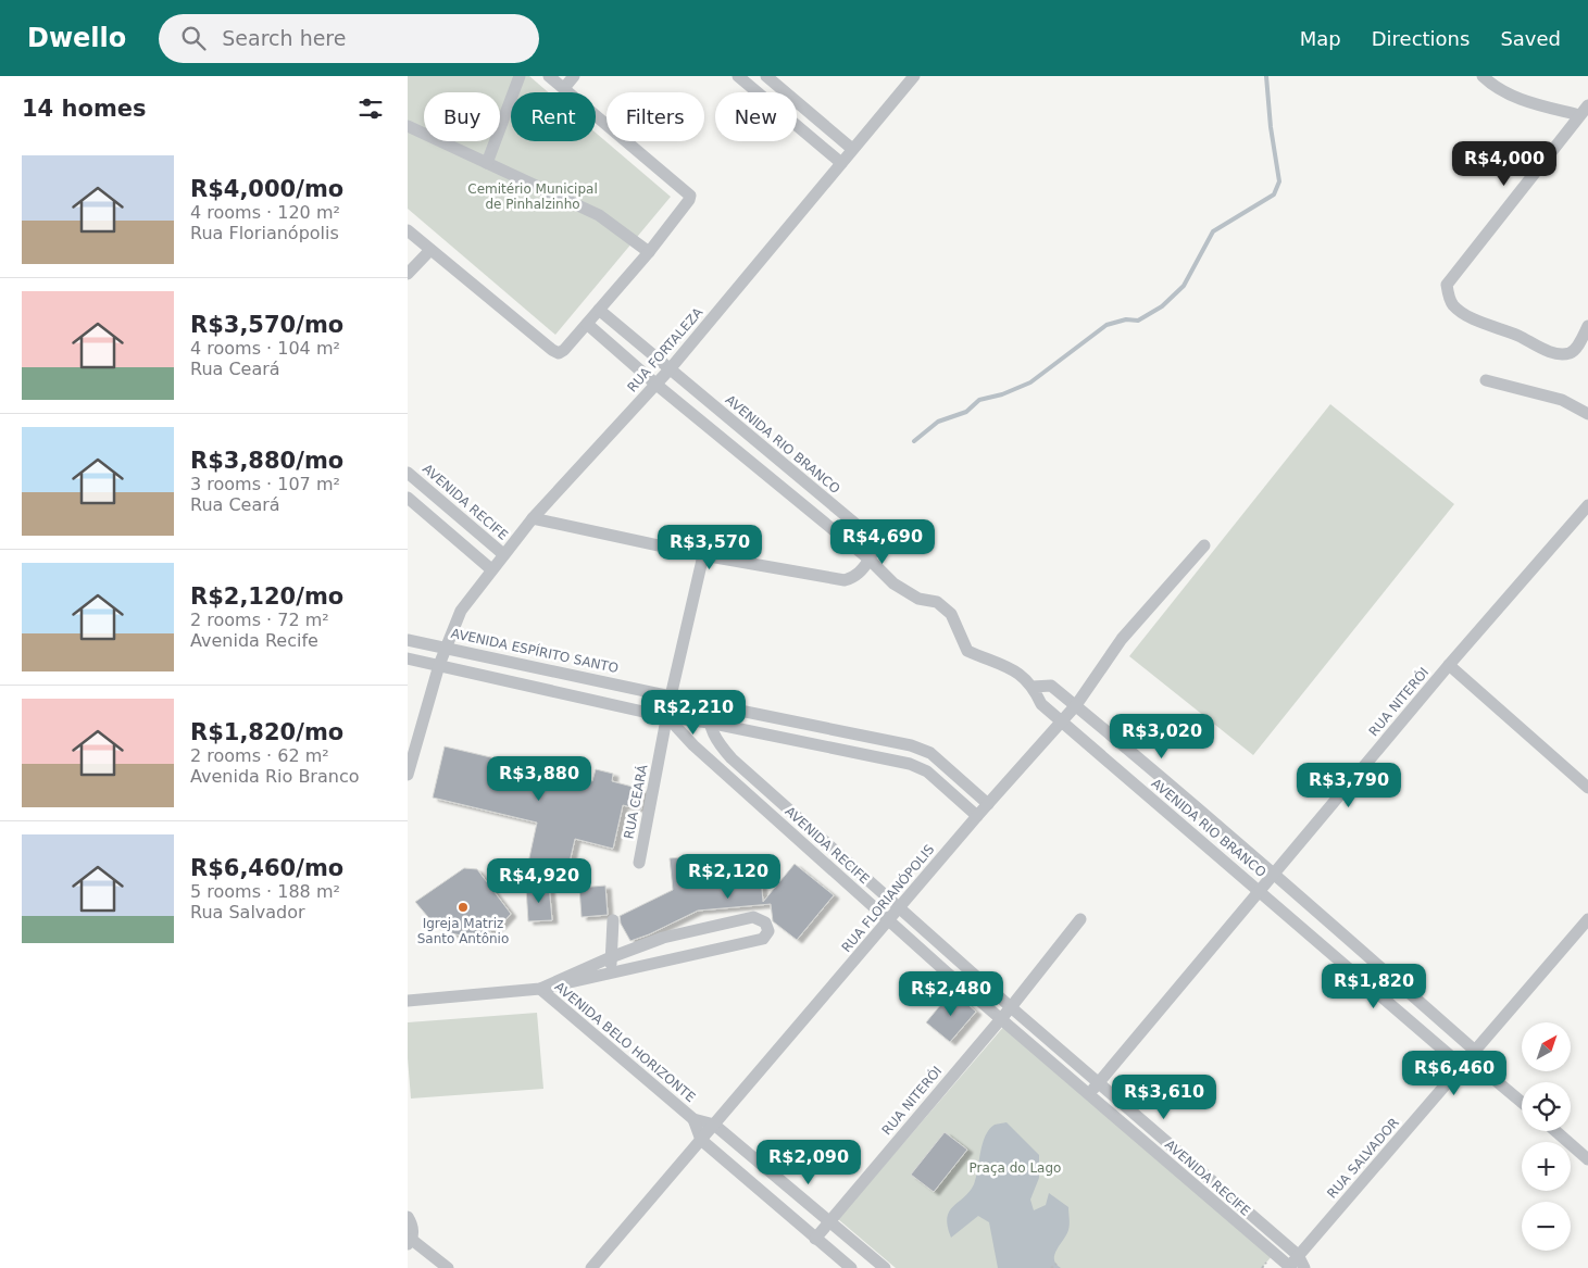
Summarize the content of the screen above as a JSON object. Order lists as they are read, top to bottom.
{
  "streets": {
    "street": [
      "RUA FORTALEZA",
      "AVENIDA RIO BRANCO",
      "AVENIDA RECIFE",
      "AVENIDA ESPÍRITO SANTO",
      "RUA NITERÓI",
      "RUA CEARÁ",
      "RUA FLORIANÓPOLIS",
      "AVENIDA BELO HORIZONTE",
      "RUA SALVADOR"
    ]
  },
  "crossings": [
    ["RUA FORTALEZA", "AVENIDA RIO BRANCO"],
    ["RUA FORTALEZA", "AVENIDA RECIFE"],
    ["RUA FORTALEZA", "AVENIDA ESPÍRITO SANTO"],
    ["AVENIDA RIO BRANCO", "RUA NITERÓI"],
    ["AVENIDA RIO BRANCO", "RUA FLORIANÓPOLIS"],
    ["AVENIDA RIO BRANCO", "RUA SALVADOR"],
    ["AVENIDA RECIFE", "AVENIDA ESPÍRITO SANTO"],
    ["AVENIDA RECIFE", "RUA NITERÓI"],
    ["AVENIDA RECIFE", "RUA CEARÁ"],
    ["AVENIDA RECIFE", "RUA FLORIANÓPOLIS"],
    ["AVENIDA RECIFE", "RUA SALVADOR"],
    ["AVENIDA ESPÍRITO SANTO", "RUA CEARÁ"],
    ["AVENIDA ESPÍRITO SANTO", "RUA FLORIANÓPOLIS"],
    ["RUA NITERÓI", "AVENIDA BELO HORIZONTE"],
    ["RUA FLORIANÓPOLIS", "AVENIDA BELO HORIZONTE"]
  ],
  "parks": ["Cemitério Municipal de Pinhalzinho", "Praça do Lago"],
  "places": ["Igreja Matriz Santo Antônio"],
  "north": "top right",
  "page": {
    "header": "Dwello",
    "search": "Search here",
    "nav": ["Map", "Directions", "Saved"],
    "heading": "14 homes",
    "chip": [
      "Buy",
      "Rent",
      "Filters",
      "New"
    ],
    "list": [
      {
        "name": "R$4,000/mo",
        "note": "4 rooms · 120 m² · Rua Florianópolis"
      },
      {
        "name": "R$3,570/mo",
        "note": "4 rooms · 104 m² · Rua Ceará"
      },
      {
        "name": "R$3,880/mo",
        "note": "3 rooms · 107 m² · Rua Ceará"
      },
      {
        "name": "R$2,120/mo",
        "note": "2 rooms · 72 m² · Avenida Recife"
      },
      {
        "name": "R$1,820/mo",
        "note": "2 rooms · 62 m² · Avenida Rio Branco"
      },
      {
        "name": "R$6,460/mo",
        "note": "5 rooms · 188 m² · Rua Salvador"
      }
    ],
    "price": [
      "R$4,000",
      "R$4,690",
      "R$3,570",
      "R$2,210",
      "R$3,020",
      "R$3,880",
      "R$3,790",
      "R$2,120",
      "R$4,920",
      "R$1,820",
      "R$2,480",
      "R$6,460",
      "R$3,610",
      "R$2,090"
    ],
    "map_buttons": ["+", "−"]
  }
}
